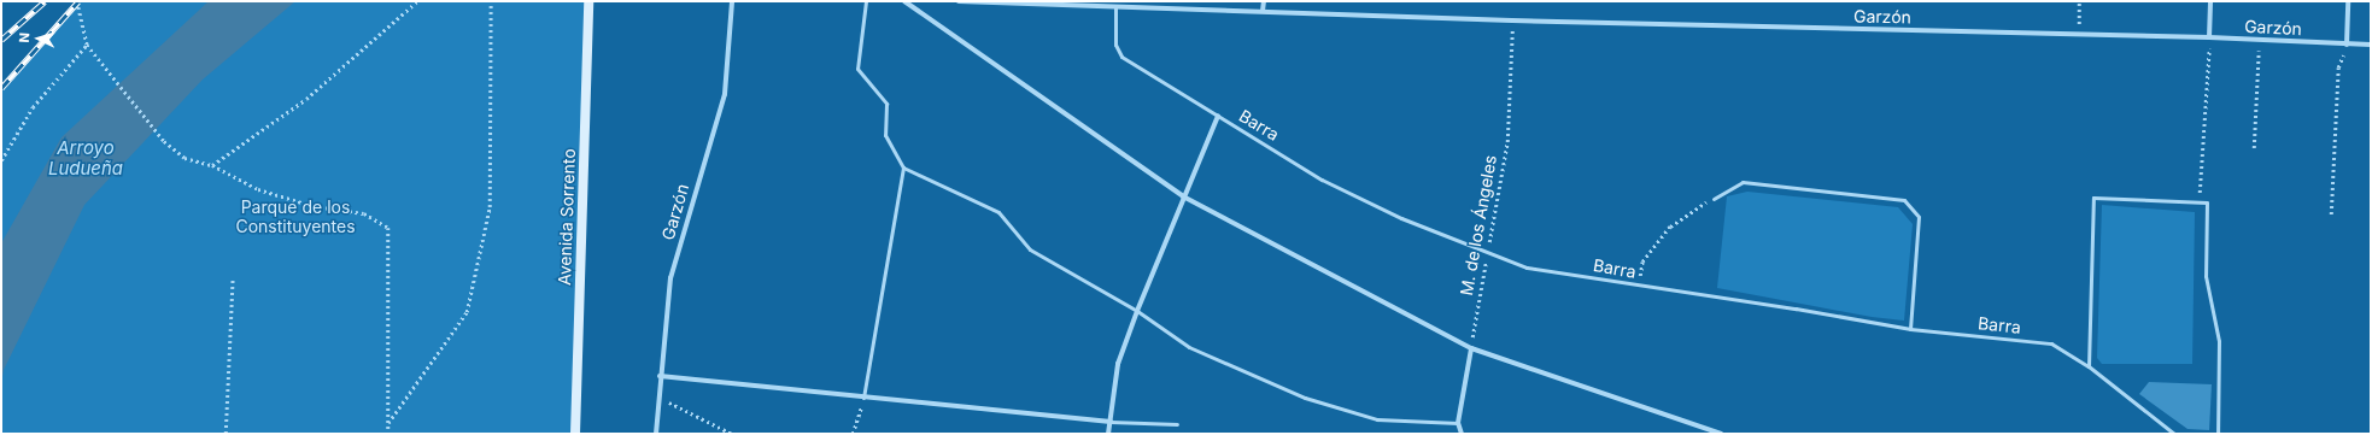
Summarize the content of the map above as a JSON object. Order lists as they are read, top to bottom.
{
  "streets": {
    "main road": ["Avenida Sorrento"],
    "street": ["Garzón"],
    "lane": ["Barra"],
    "path": ["M. de los Ángeles"]
  },
  "crossings": [
    ["Garzón", "Barra"],
    ["Garzón", "M. de los Ángeles"],
    ["Barra", "M. de los Ángeles"]
  ],
  "water": ["Arroyo Ludueña"],
  "parks": ["Parque de los Constituyentes"],
  "north": "left"
}
